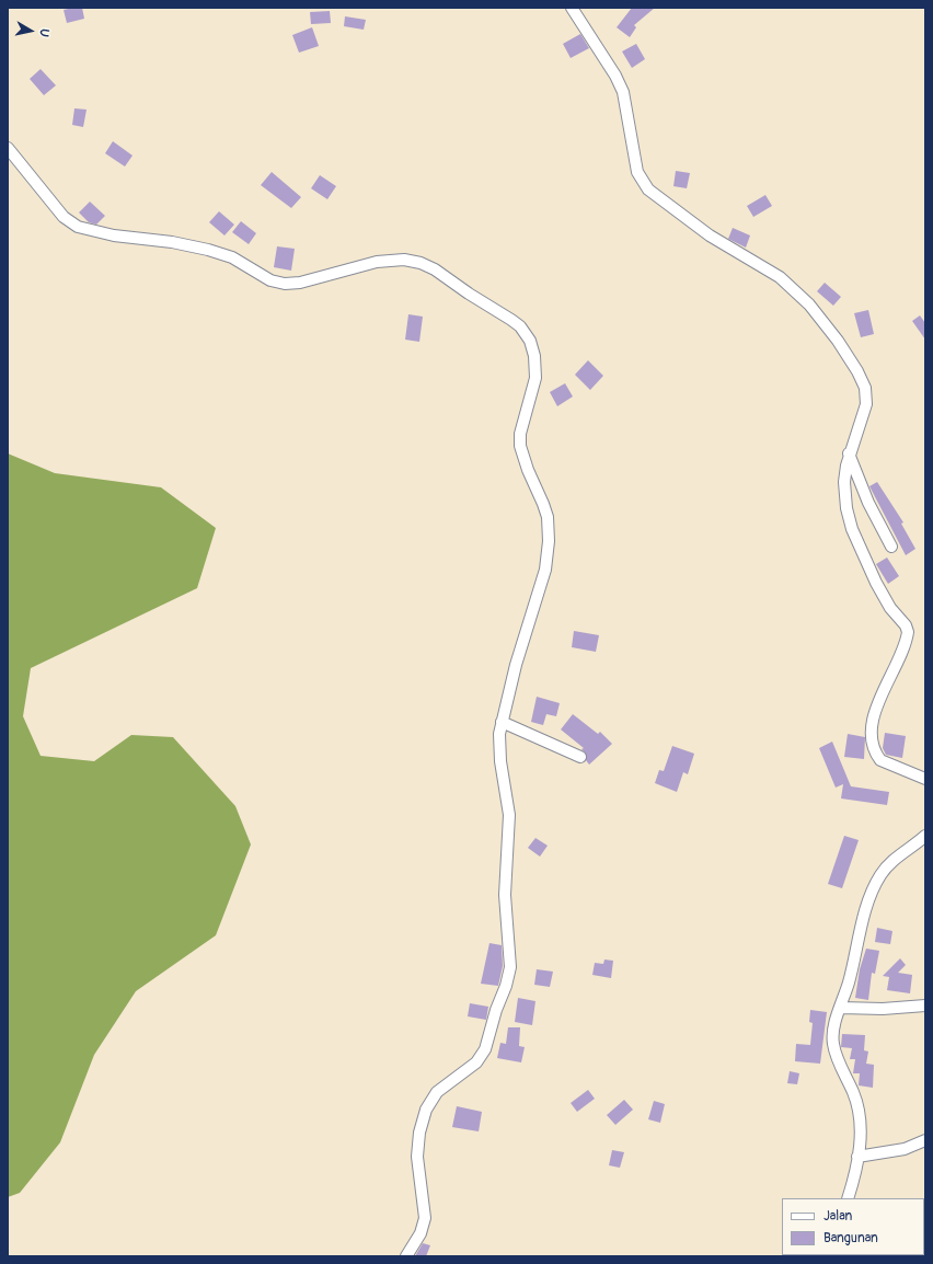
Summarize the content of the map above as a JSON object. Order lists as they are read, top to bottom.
{
  "legend": ["Jalan", "Bangunan"],
  "north": "right"
}
